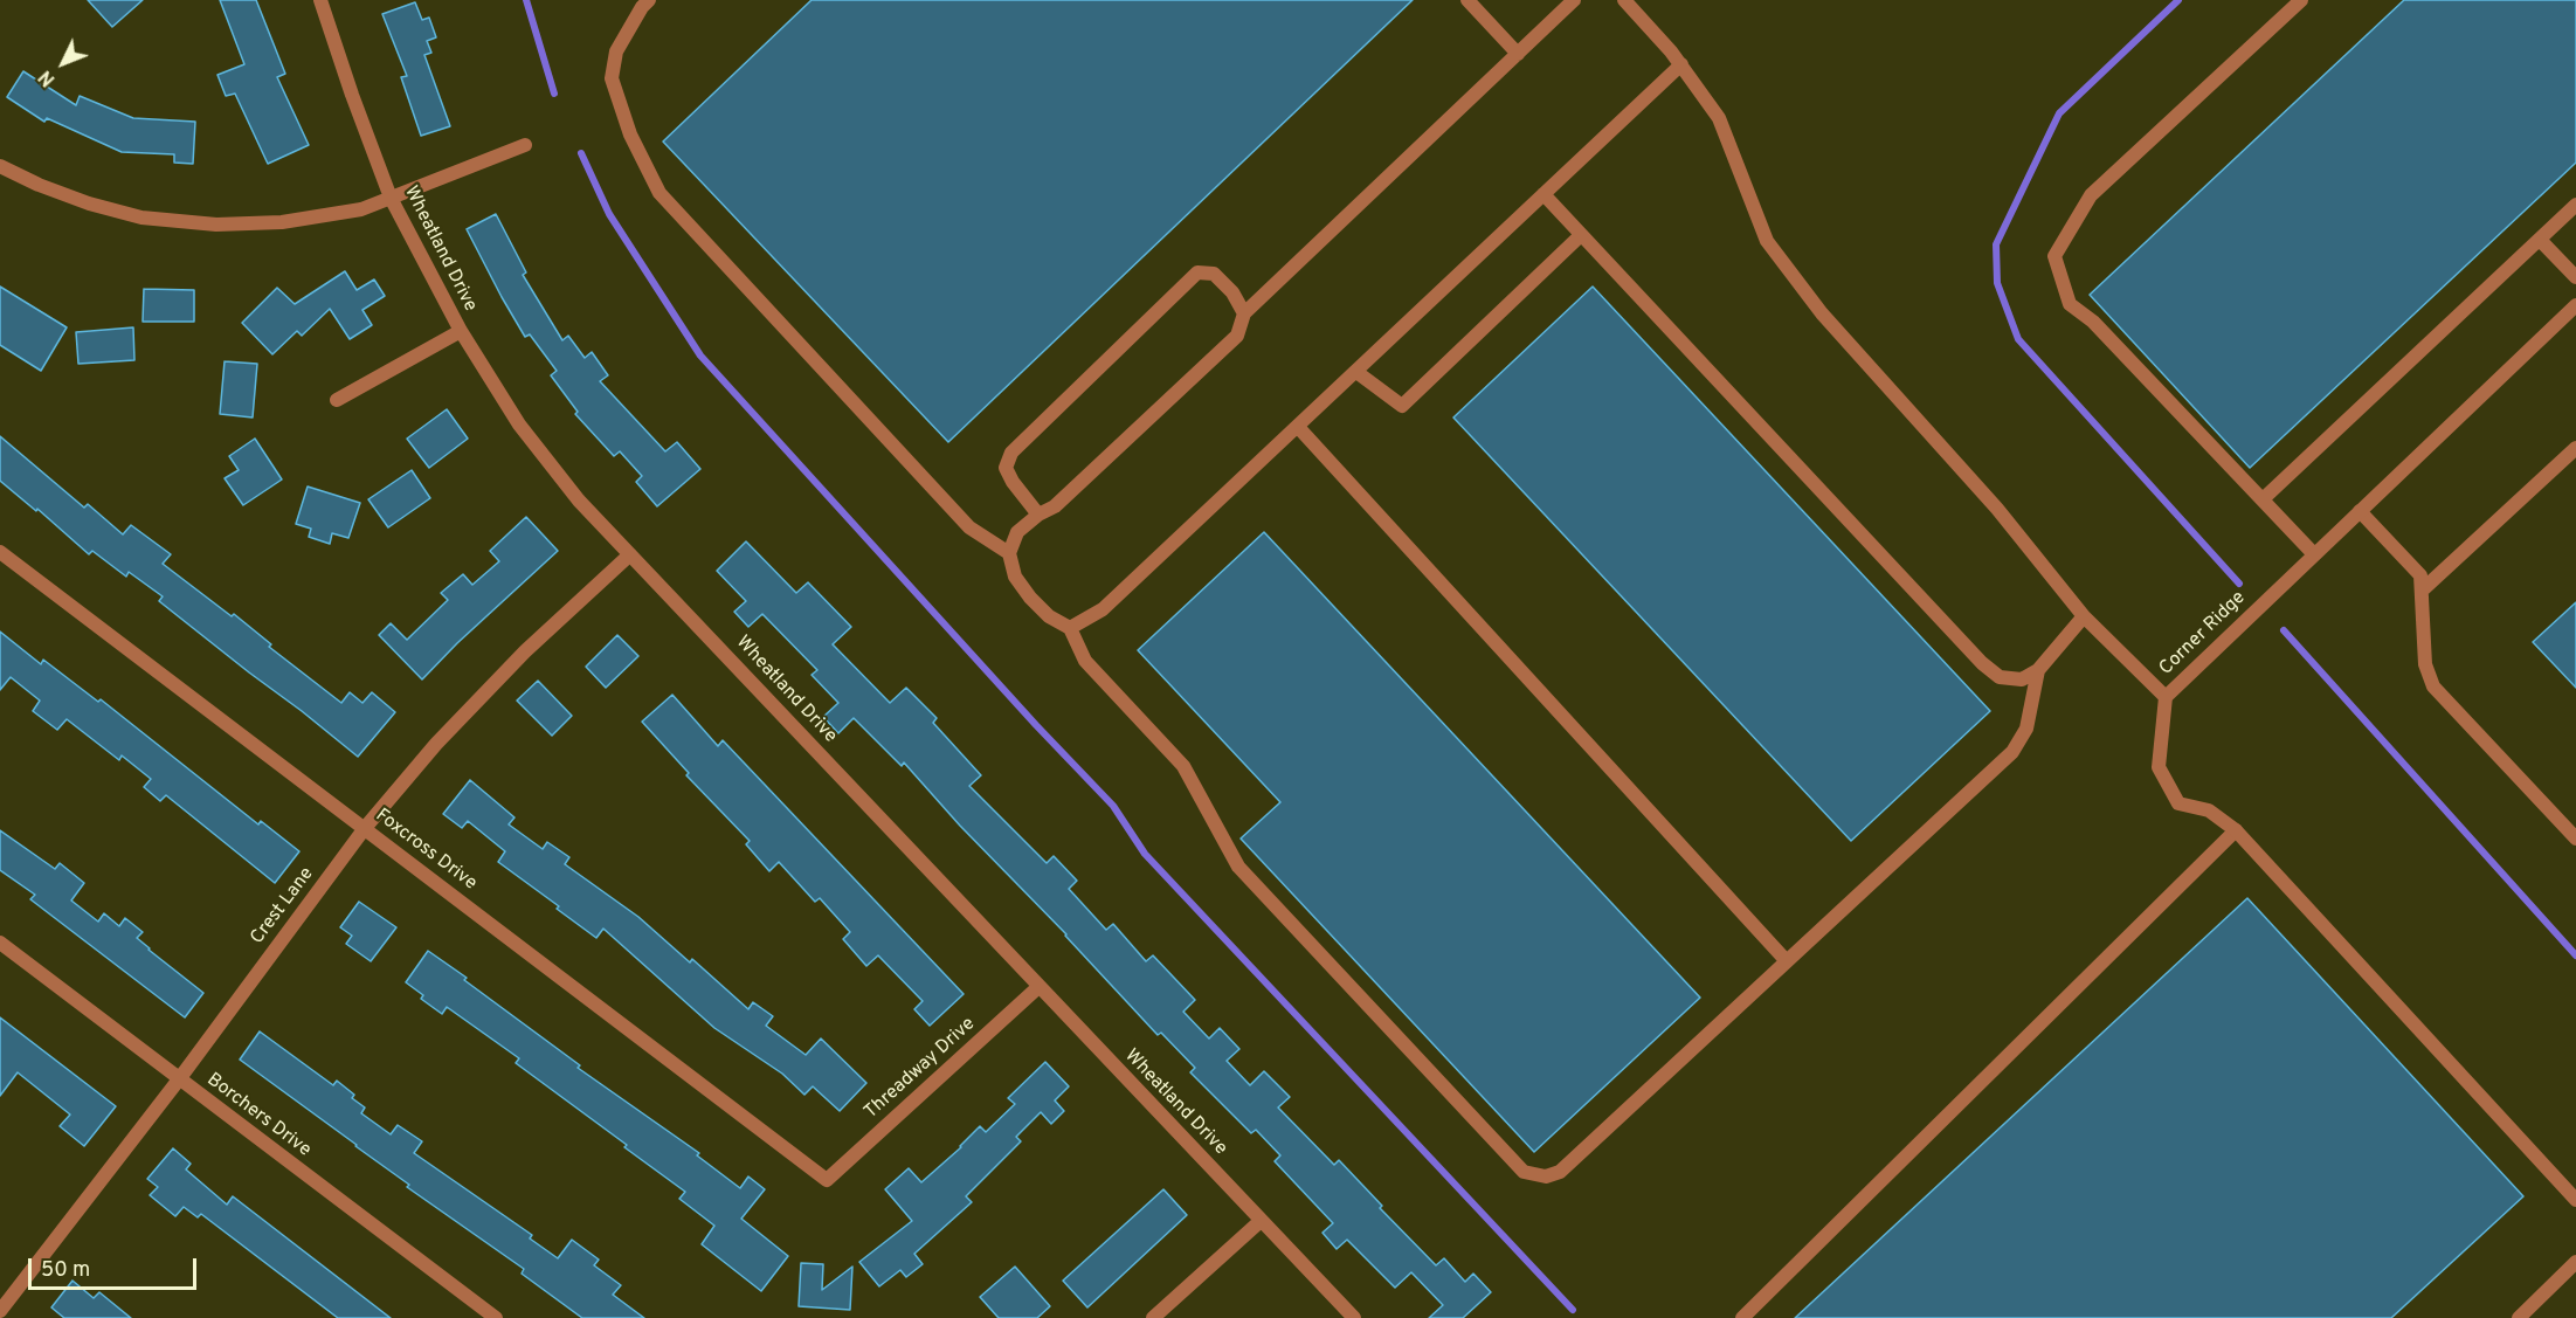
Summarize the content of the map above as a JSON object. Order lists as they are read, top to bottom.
{
  "streets": {
    "street": [
      "Wheatland Drive",
      "Corner Ridge",
      "Foxcross Drive",
      "Crest Lane",
      "Threadway Drive",
      "Borchers Drive"
    ]
  },
  "crossings": [
    ["Wheatland Drive", "Crest Lane"],
    ["Wheatland Drive", "Threadway Drive"],
    ["Foxcross Drive", "Crest Lane"],
    ["Foxcross Drive", "Threadway Drive"],
    ["Crest Lane", "Borchers Drive"]
  ],
  "scale_bar": "50 m",
  "north": "bottom left"
}
